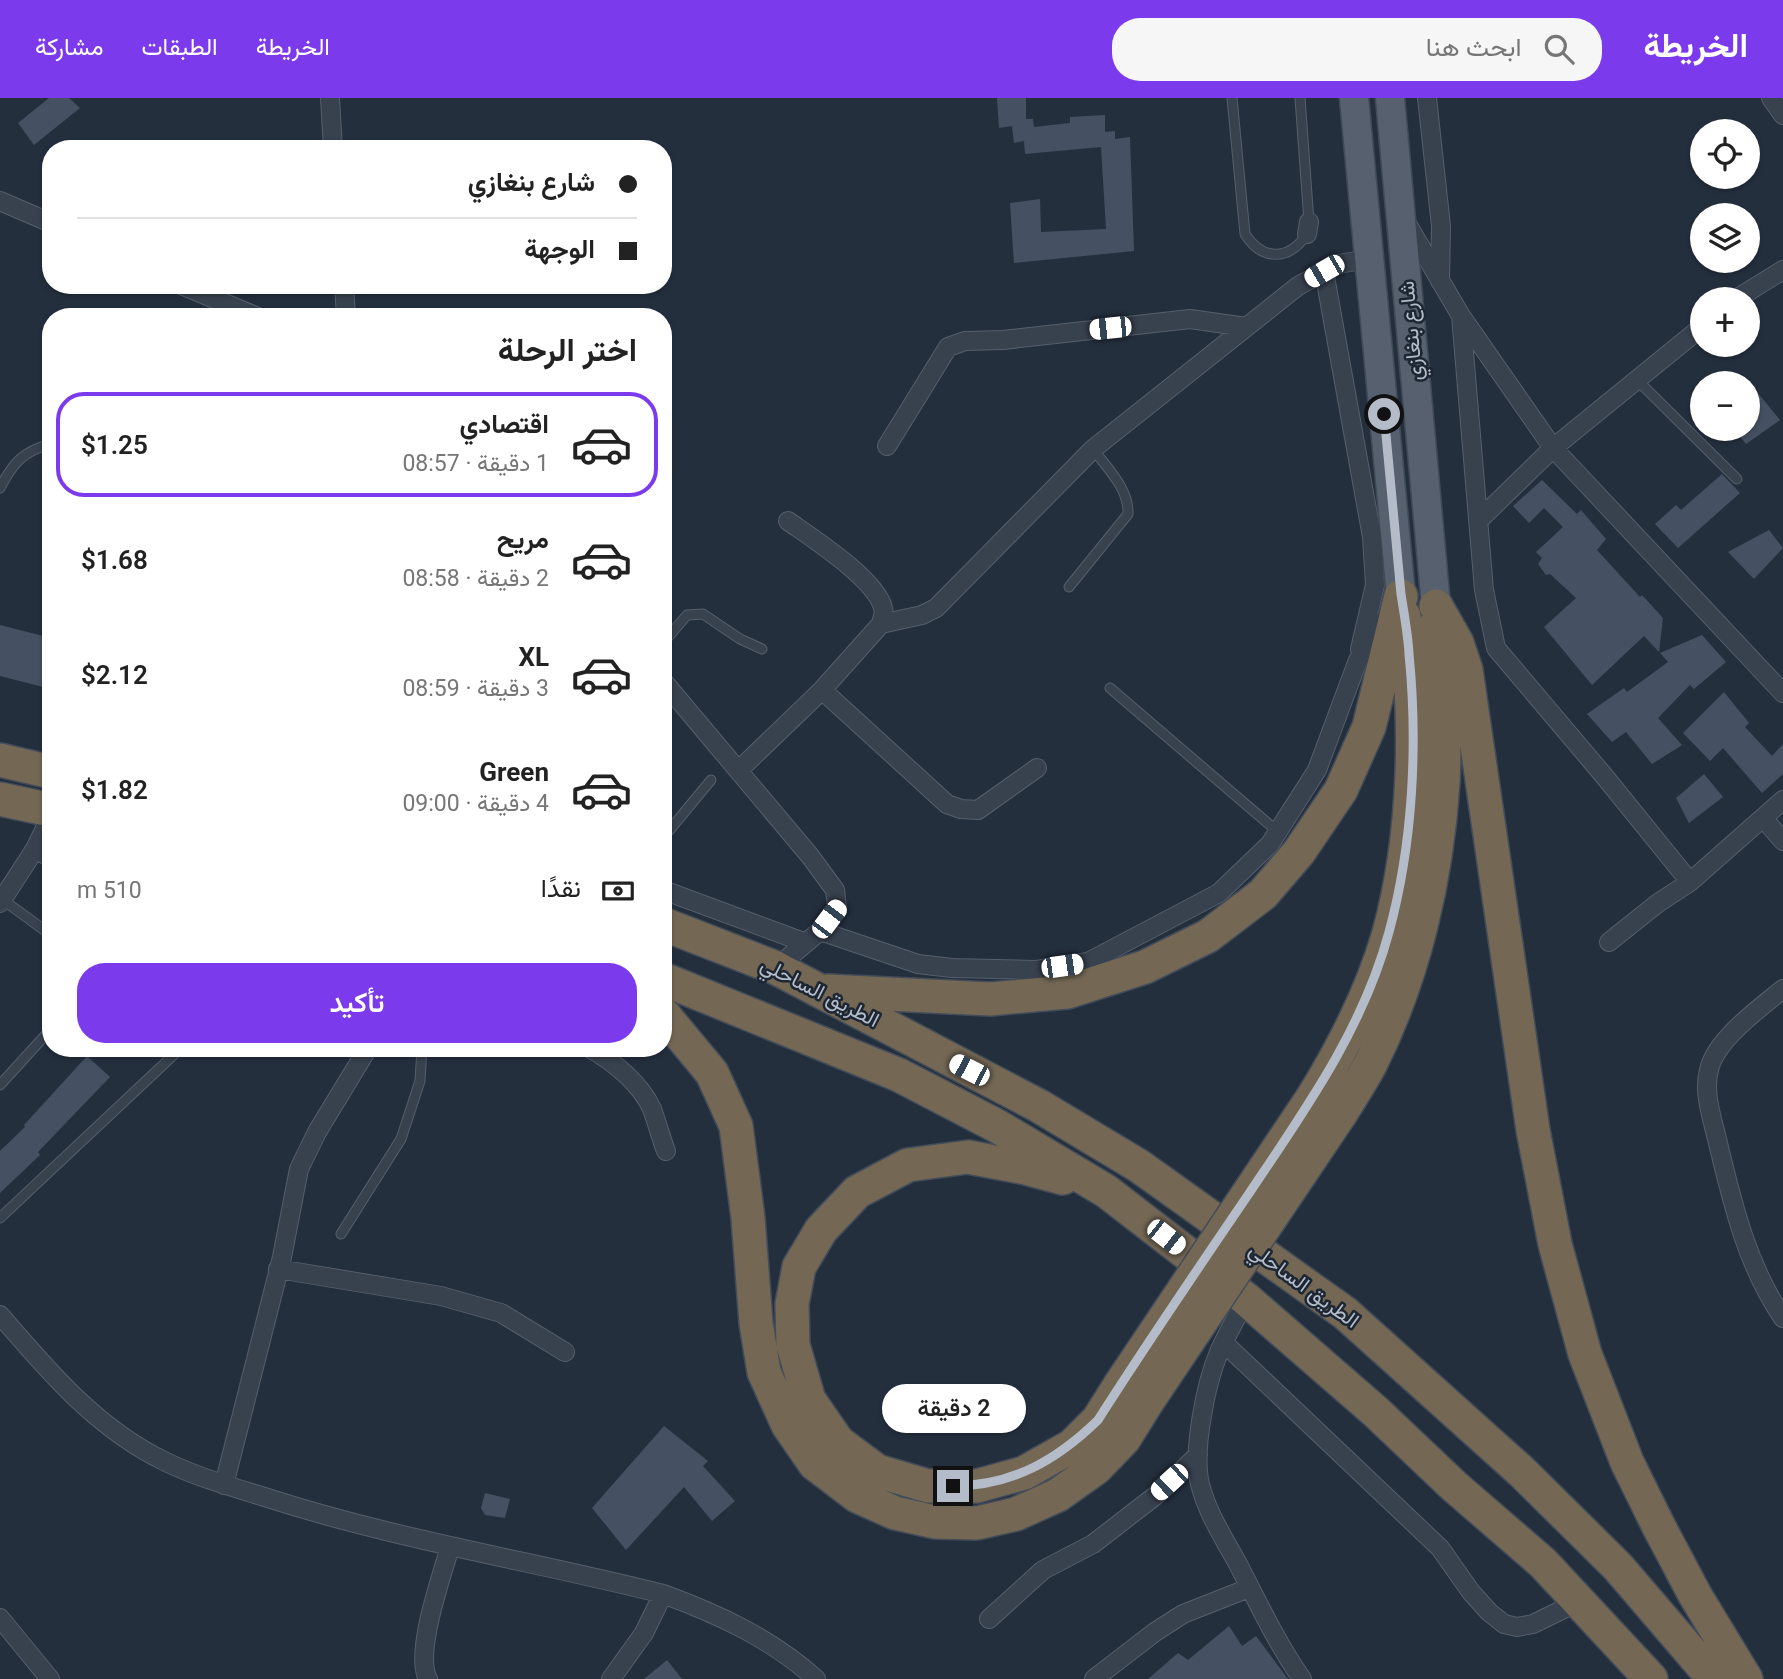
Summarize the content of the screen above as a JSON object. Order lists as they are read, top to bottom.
{
  "streets": {
    "highway": ["الطريق الساحلي"],
    "main road": ["شارع بنغازي"]
  },
  "page": {
    "header": "الخريطة",
    "search": "ابحث هنا",
    "nav": ["الخريطة", "الطبقات", "مشاركة"],
    "map_buttons": ["+", "−"],
    "banner": ["شارع بنغازي", "الوجهة"],
    "heading": "اختر الرحلة",
    "list": [
      {
        "name": "اقتصادي",
        "note": "1 دقيقة · 08:57",
        "value": "$1.25"
      },
      {
        "name": "مريح",
        "note": "2 دقيقة · 08:58",
        "value": "$1.68"
      },
      {
        "name": "XL",
        "note": "3 دقيقة · 08:59",
        "value": "$2.12"
      },
      {
        "name": "Green",
        "note": "4 دقيقة · 09:00",
        "value": "$1.82"
      }
    ],
    "pay": ["نقدًا", "510 m"],
    "buttons": "تأكيد",
    "bubble": "2 دقيقة"
  }
}
